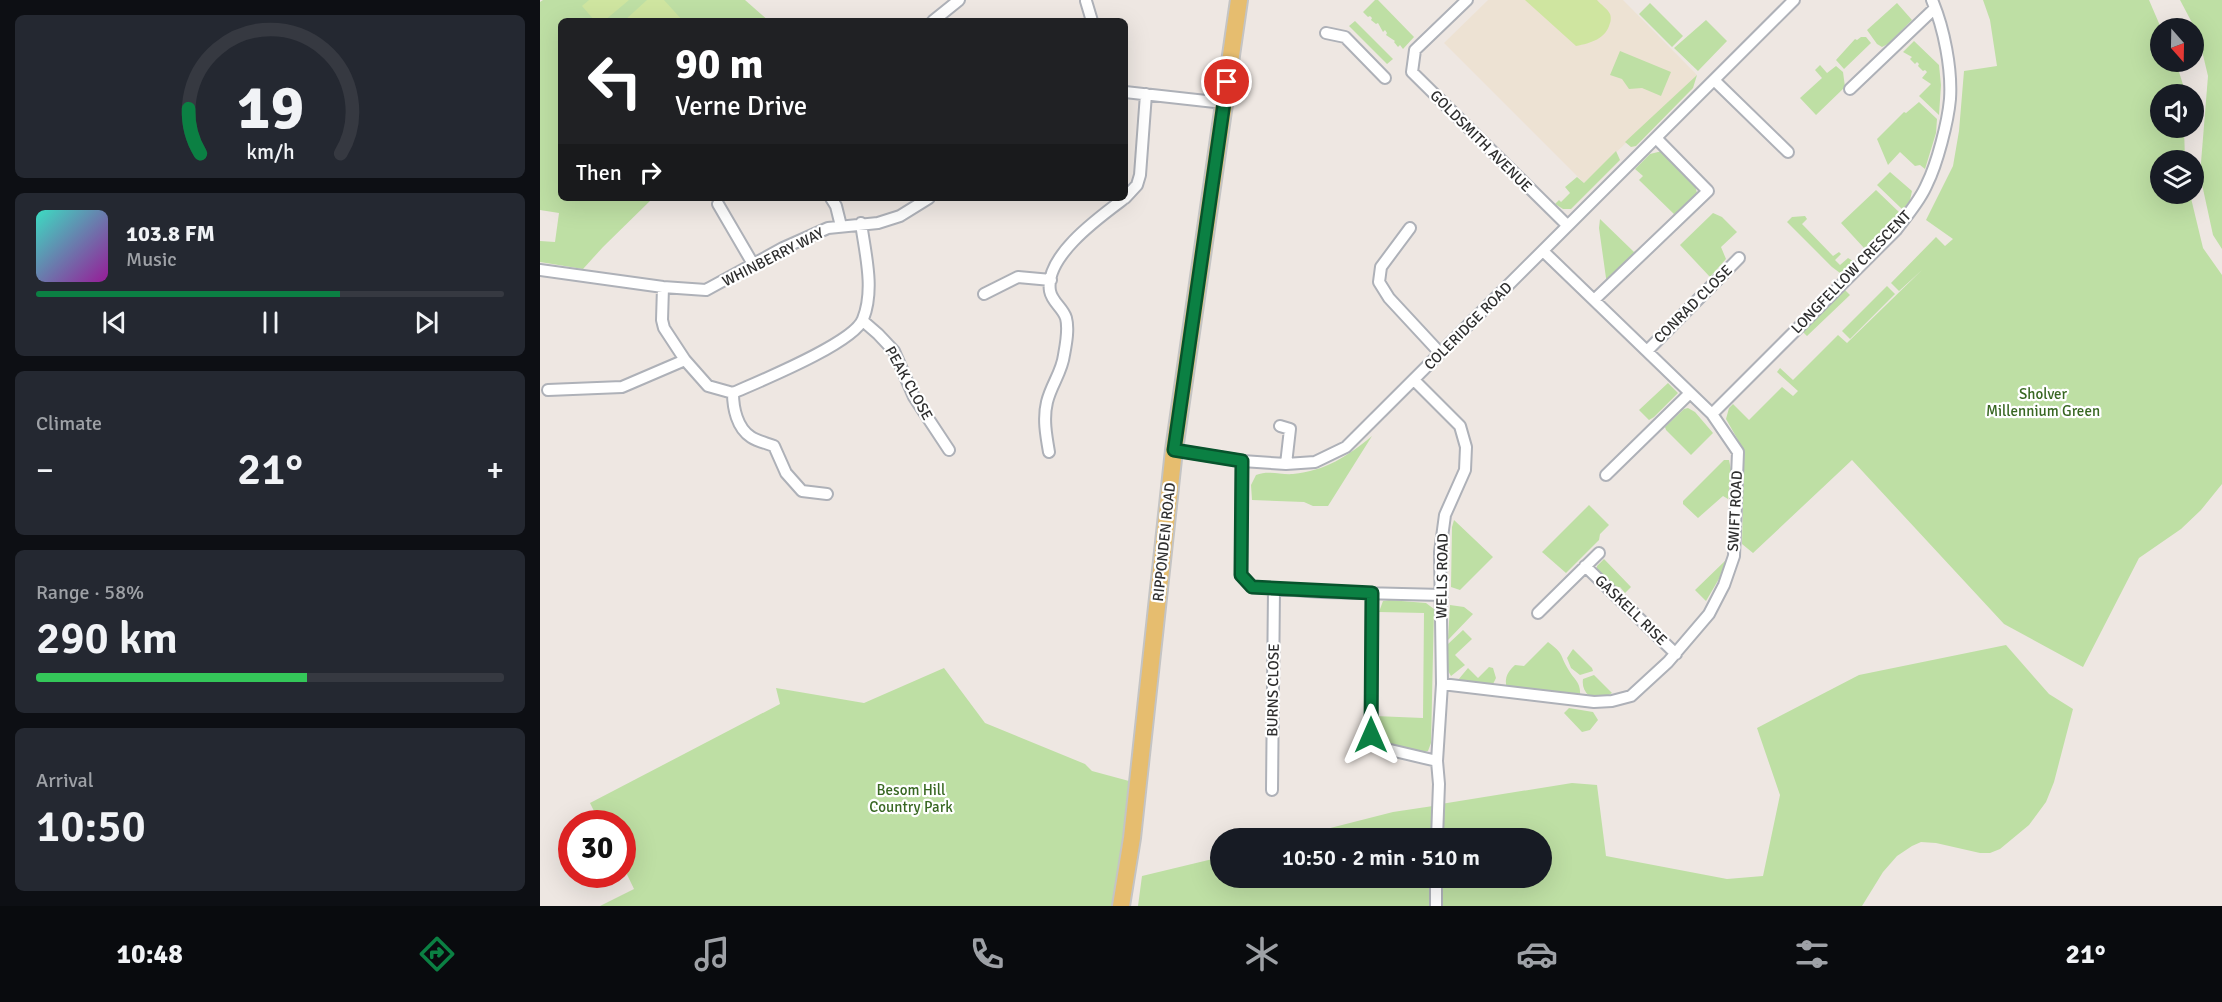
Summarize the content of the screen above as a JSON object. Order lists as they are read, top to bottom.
{
  "streets": {
    "main road": ["RIPPONDEN ROAD"],
    "street": [
      "GOLDSMITH AVENUE",
      "WHINBERRY WAY",
      "LONGFELLOW CRESCENT",
      "CONRAD CLOSE",
      "COLERIDGE ROAD",
      "PEAK CLOSE",
      "SWIFT ROAD",
      "WELLS ROAD",
      "GASKELL RISE",
      "BURNS CLOSE"
    ]
  },
  "crossings": [
    ["GOLDSMITH AVENUE", "COLERIDGE ROAD"],
    ["LONGFELLOW CRESCENT", "SWIFT ROAD"],
    ["CONRAD CLOSE", "SWIFT ROAD"],
    ["COLERIDGE ROAD", "SWIFT ROAD"],
    ["COLERIDGE ROAD", "RIPPONDEN ROAD"],
    ["COLERIDGE ROAD", "WELLS ROAD"],
    ["SWIFT ROAD", "WELLS ROAD"],
    ["SWIFT ROAD", "GASKELL RISE"]
  ],
  "parks": ["Sholver Millennium Green", "Besom Hill Country Park"],
  "north": "bottom",
  "page": {
    "turn": ["90 m", "Verne Drive"],
    "then": "Then",
    "song": ["103.8 FM", "Music"],
    "tile": [
      "Climate",
      ["Range · 58%", "290 km"],
      ["Arrival", "10:50"]
    ],
    "heat": ["−", "21°", "+"],
    "limit": "30",
    "trip": "10:50 · 2 min · 510 m",
    "tabs": ["10:48", "21°"],
    "gauge": ["19", "km/h"]
  }
}
